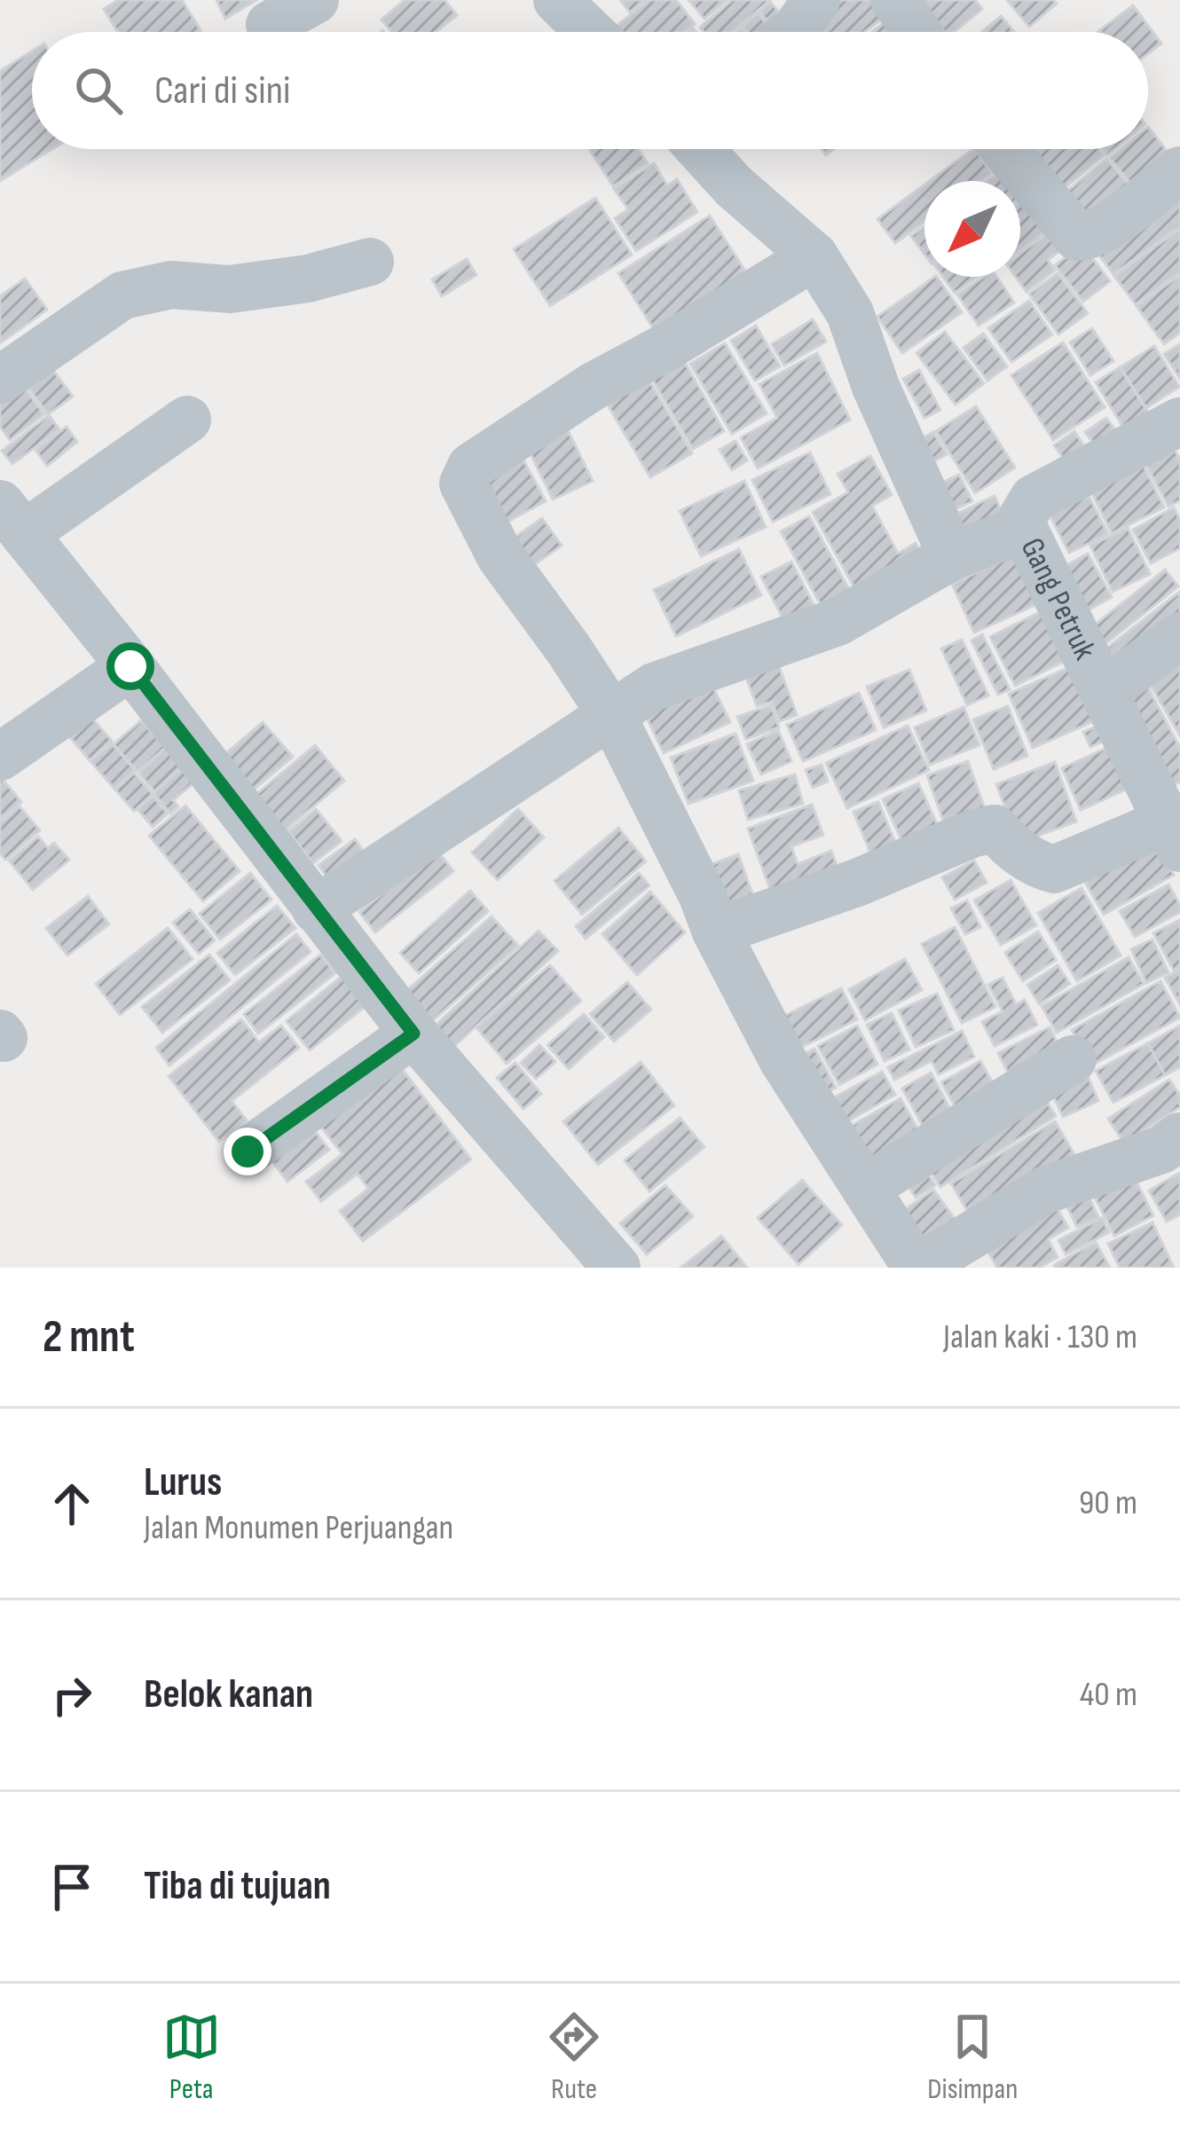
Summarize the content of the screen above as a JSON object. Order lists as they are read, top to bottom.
{
  "streets": {
    "street": ["Gang Petruk"]
  },
  "north": "bottom left",
  "page": {
    "search": "Cari di sini",
    "heading": ["2 mnt", "Jalan kaki · 130 m"],
    "list": [
      ["Lurus", "Jalan Monumen Perjuangan", "90 m"],
      ["Belok kanan", "40 m"],
      "Tiba di tujuan"
    ],
    "nav": ["Peta", "Rute", "Disimpan"]
  }
}
